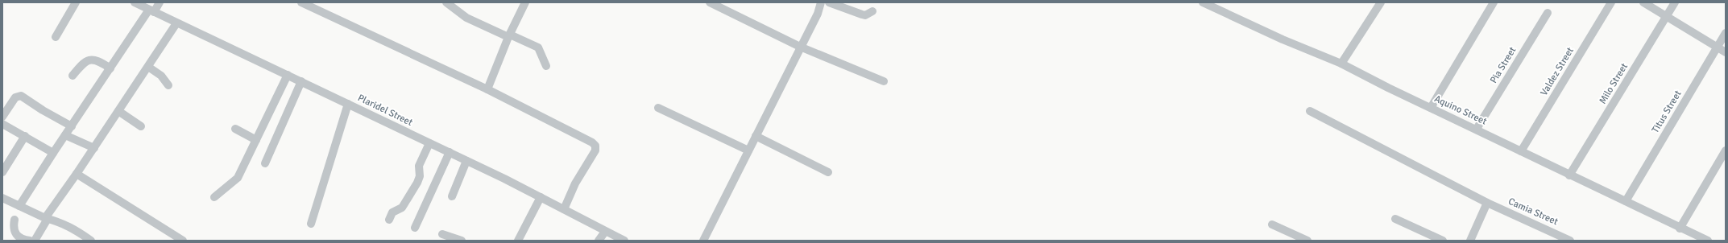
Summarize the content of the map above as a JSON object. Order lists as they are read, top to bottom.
{
  "streets": {
    "street": [
      "Pia Street",
      "Valdez Street",
      "Milo Street",
      "Plaridel Street",
      "Aquino Street",
      "Titus Street",
      "Camia Street"
    ]
  },
  "crossings": [
    ["Pia Street", "Aquino Street"],
    ["Valdez Street", "Aquino Street"],
    ["Milo Street", "Aquino Street"],
    ["Aquino Street", "Titus Street"]
  ]
}
